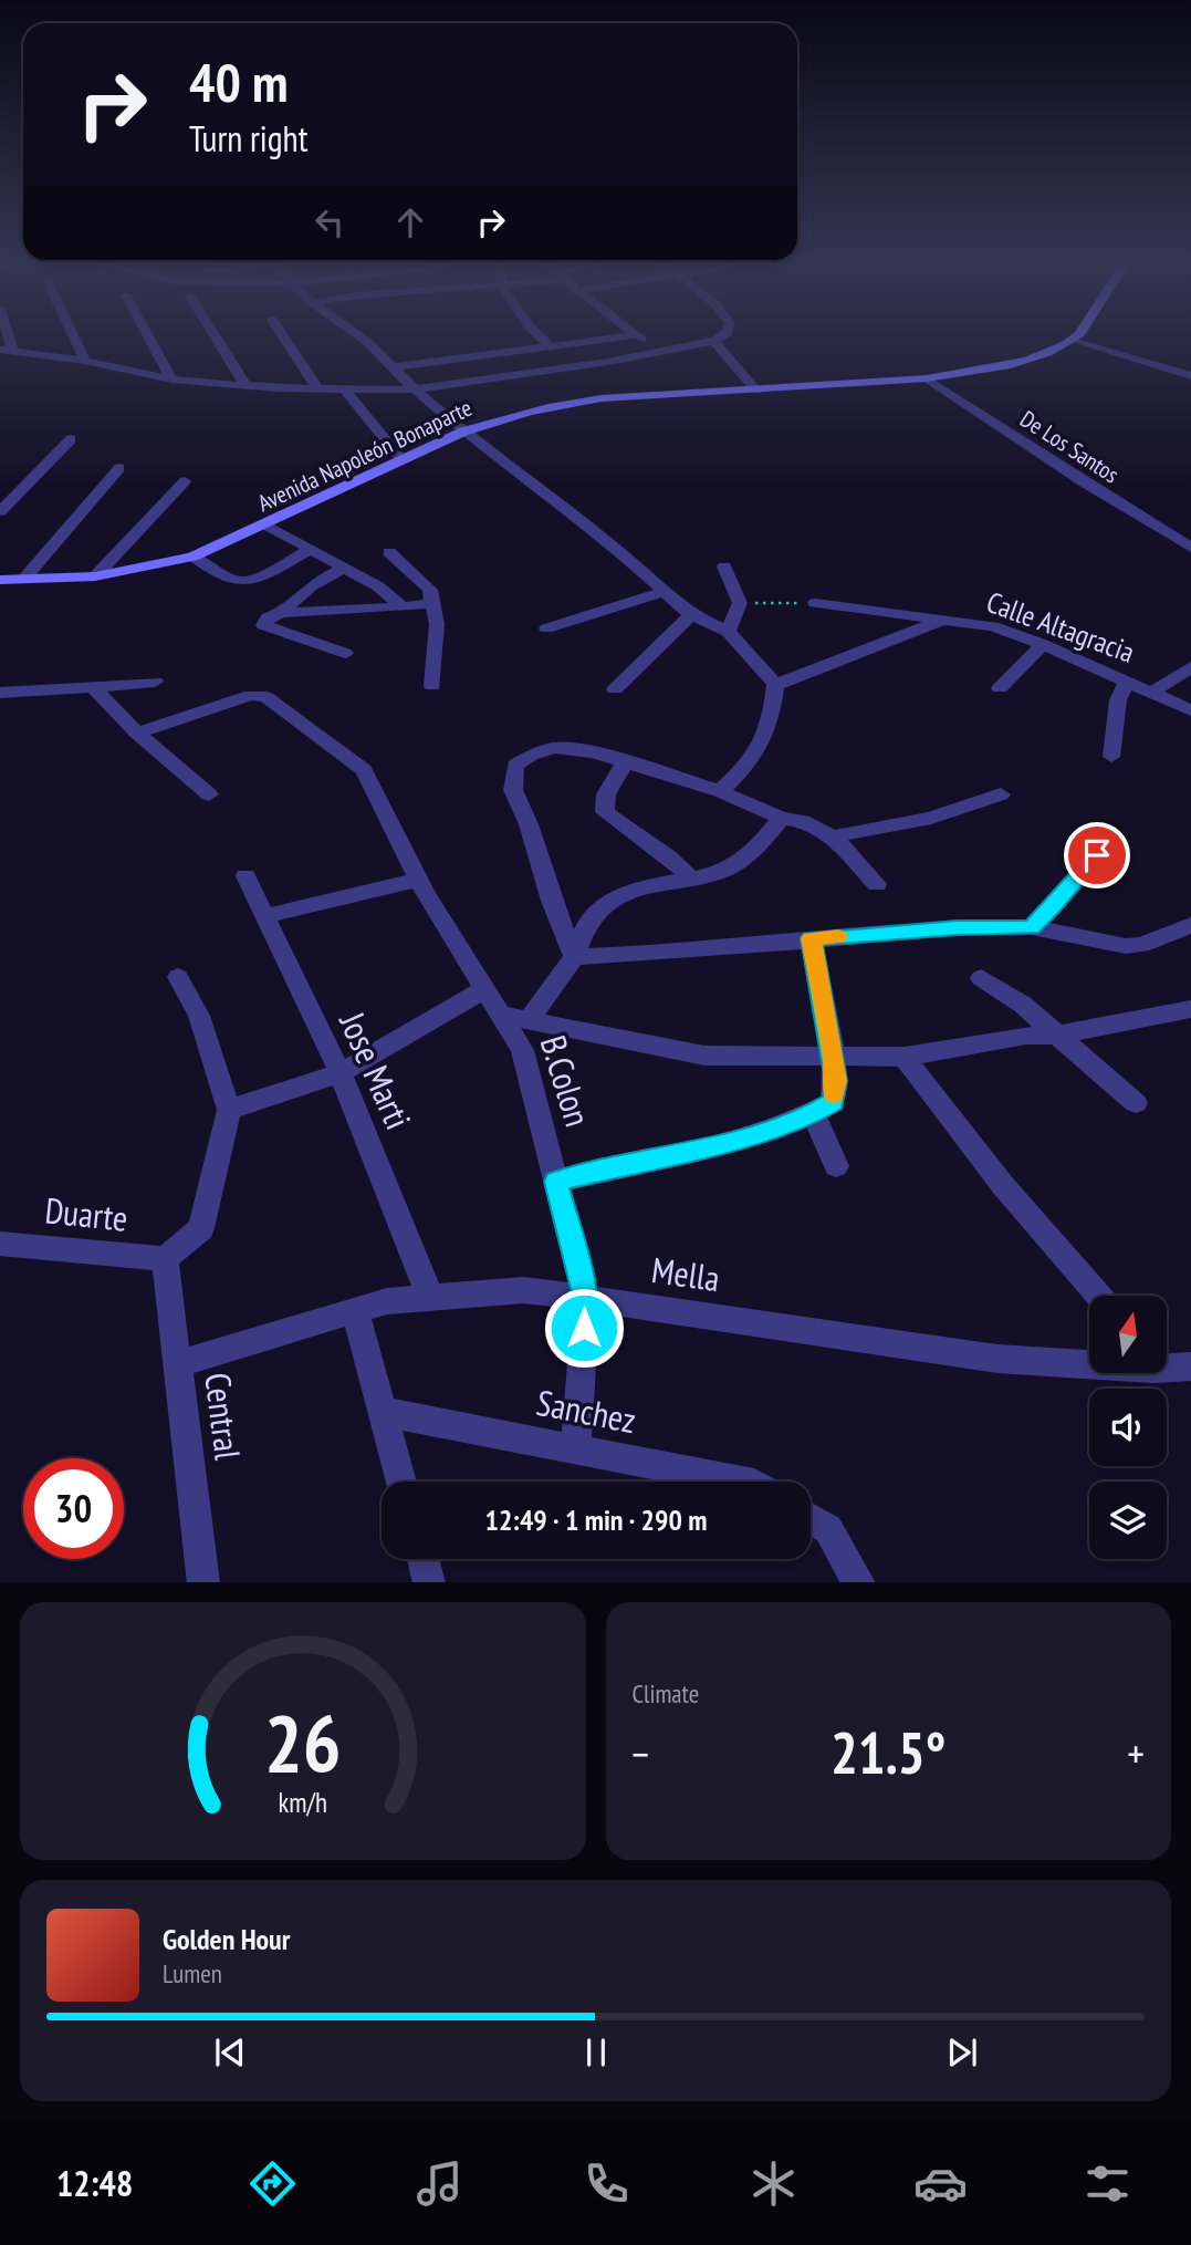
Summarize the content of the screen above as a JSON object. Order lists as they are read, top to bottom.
{
  "streets": {
    "main road": ["Avenida Napoleón Bonaparte"],
    "street": [
      "De Los Santos",
      "Calle Altagracia",
      "Jose Marti",
      "B.Colon",
      "Duarte",
      "Mella",
      "Sanchez",
      "Central"
    ]
  },
  "crossings": [
    ["De Los Santos", "Avenida Napoleón Bonaparte"],
    ["Jose Marti", "Mella"],
    ["B.Colon", "Mella"],
    ["B.Colon", "Sanchez"],
    ["Duarte", "Central"],
    ["Mella", "Central"]
  ],
  "north": "top",
  "page": {
    "turn": ["40 m", "Turn right"],
    "limit": "30",
    "trip": "12:49 · 1 min · 290 m",
    "tile": "Climate",
    "heat": ["−", "21.5°", "+"],
    "song": ["Golden Hour", "Lumen"],
    "tabs": "12:48",
    "gauge": ["26", "km/h"]
  }
}
